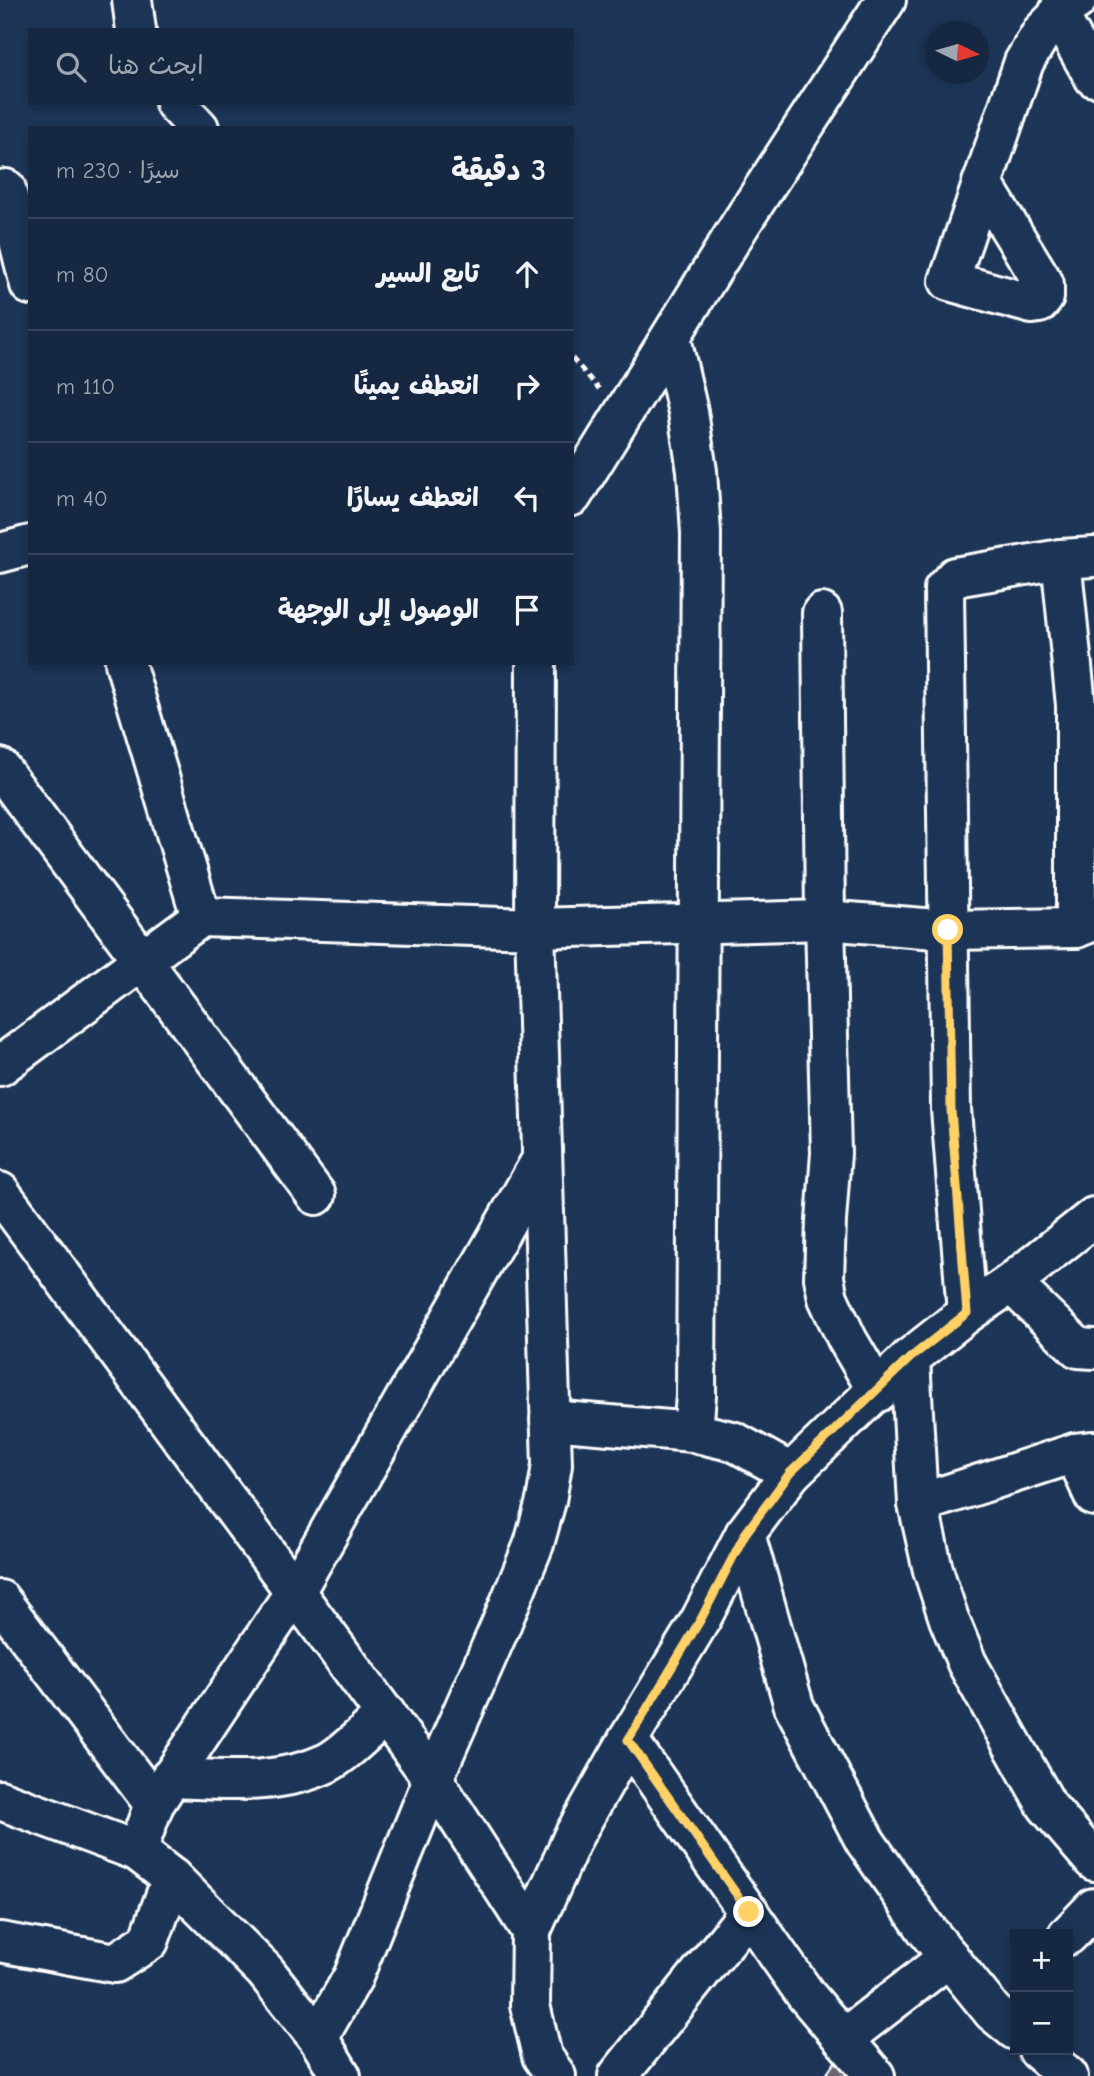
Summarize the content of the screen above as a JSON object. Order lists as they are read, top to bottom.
{
  "north": "right",
  "page": {
    "search": "ابحث هنا",
    "heading": ["3 دقيقة", "سيرًا · 230 m"],
    "list": [
      ["تابع السير", "80 m"],
      ["انعطف يمينًا", "110 m"],
      ["انعطف يسارًا", "40 m"],
      "الوصول إلى الوجهة"
    ],
    "map_buttons": ["+", "−"]
  }
}
